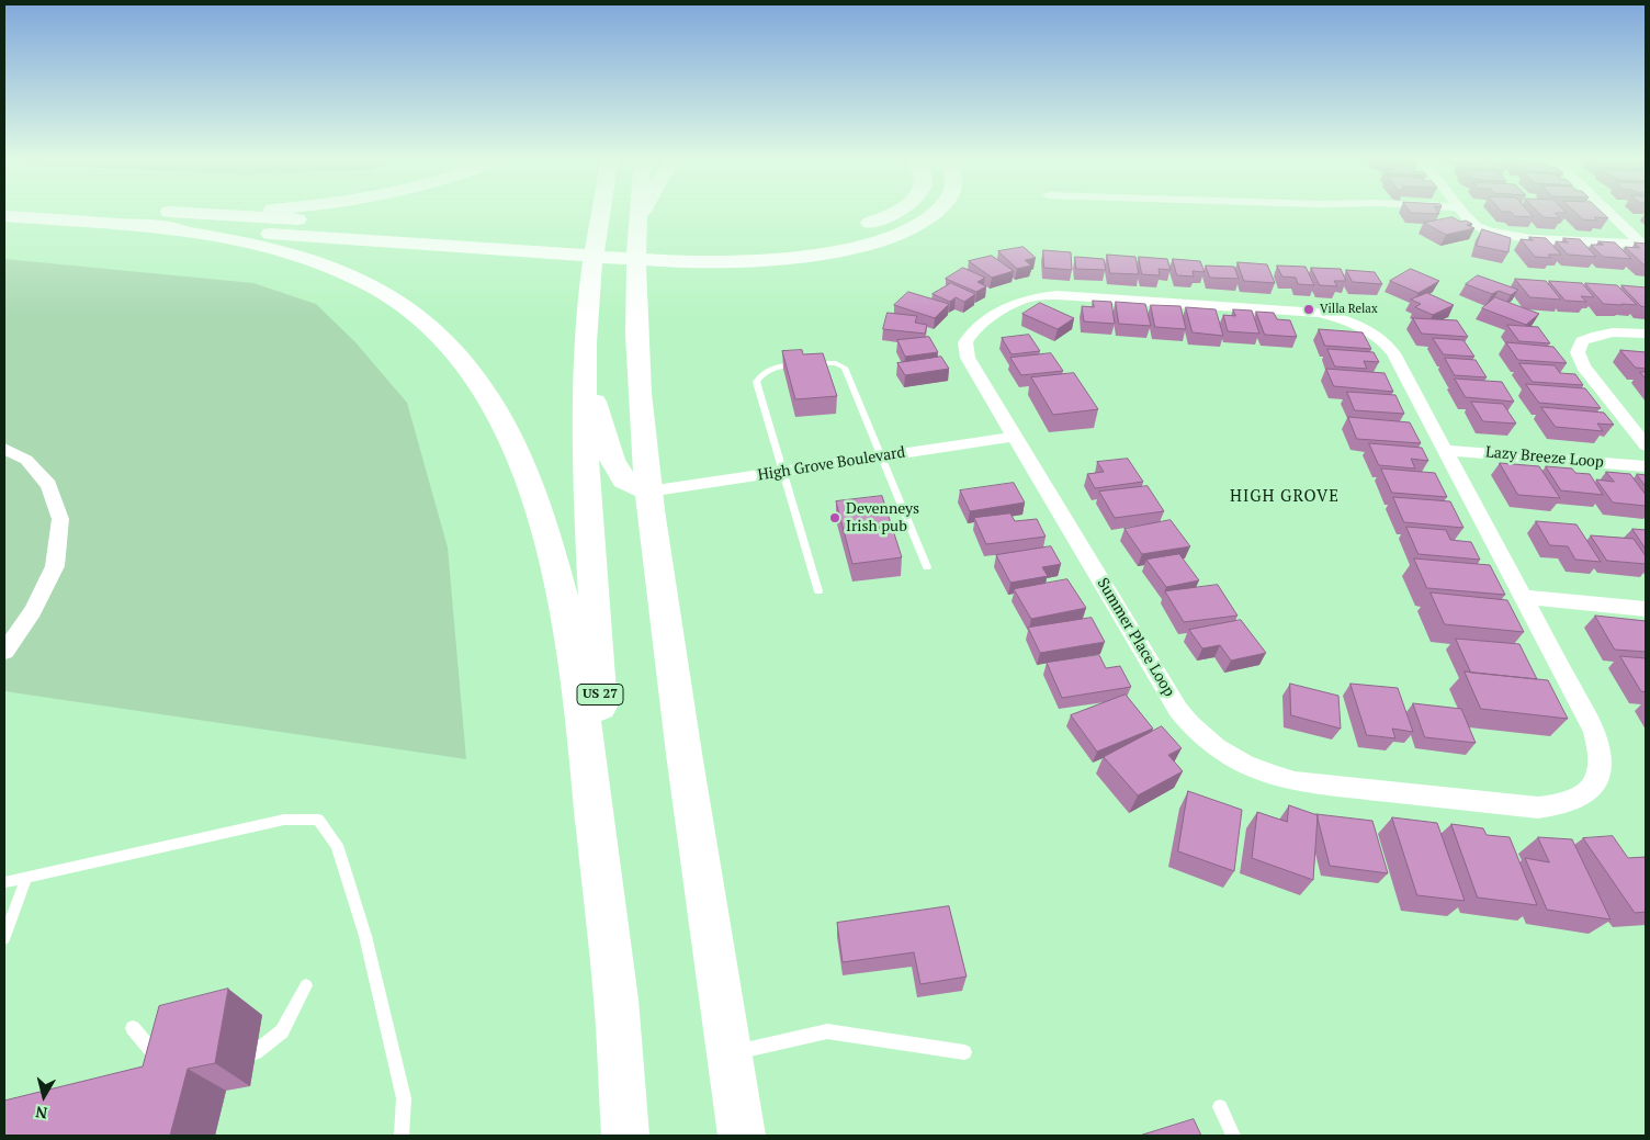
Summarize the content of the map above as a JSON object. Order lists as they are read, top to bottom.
{
  "streets": {
    "highway": ["US 27"],
    "street": ["Lazy Breeze Loop", "High Grove Boulevard", "Summer Place Loop"]
  },
  "crossings": [
    ["Lazy Breeze Loop", "Summer Place Loop"],
    ["High Grove Boulevard", "Summer Place Loop"]
  ],
  "districts": ["HIGH GROVE"],
  "places": ["Villa Relax", "Devenneys Irish pub"],
  "north": "bottom"
}
